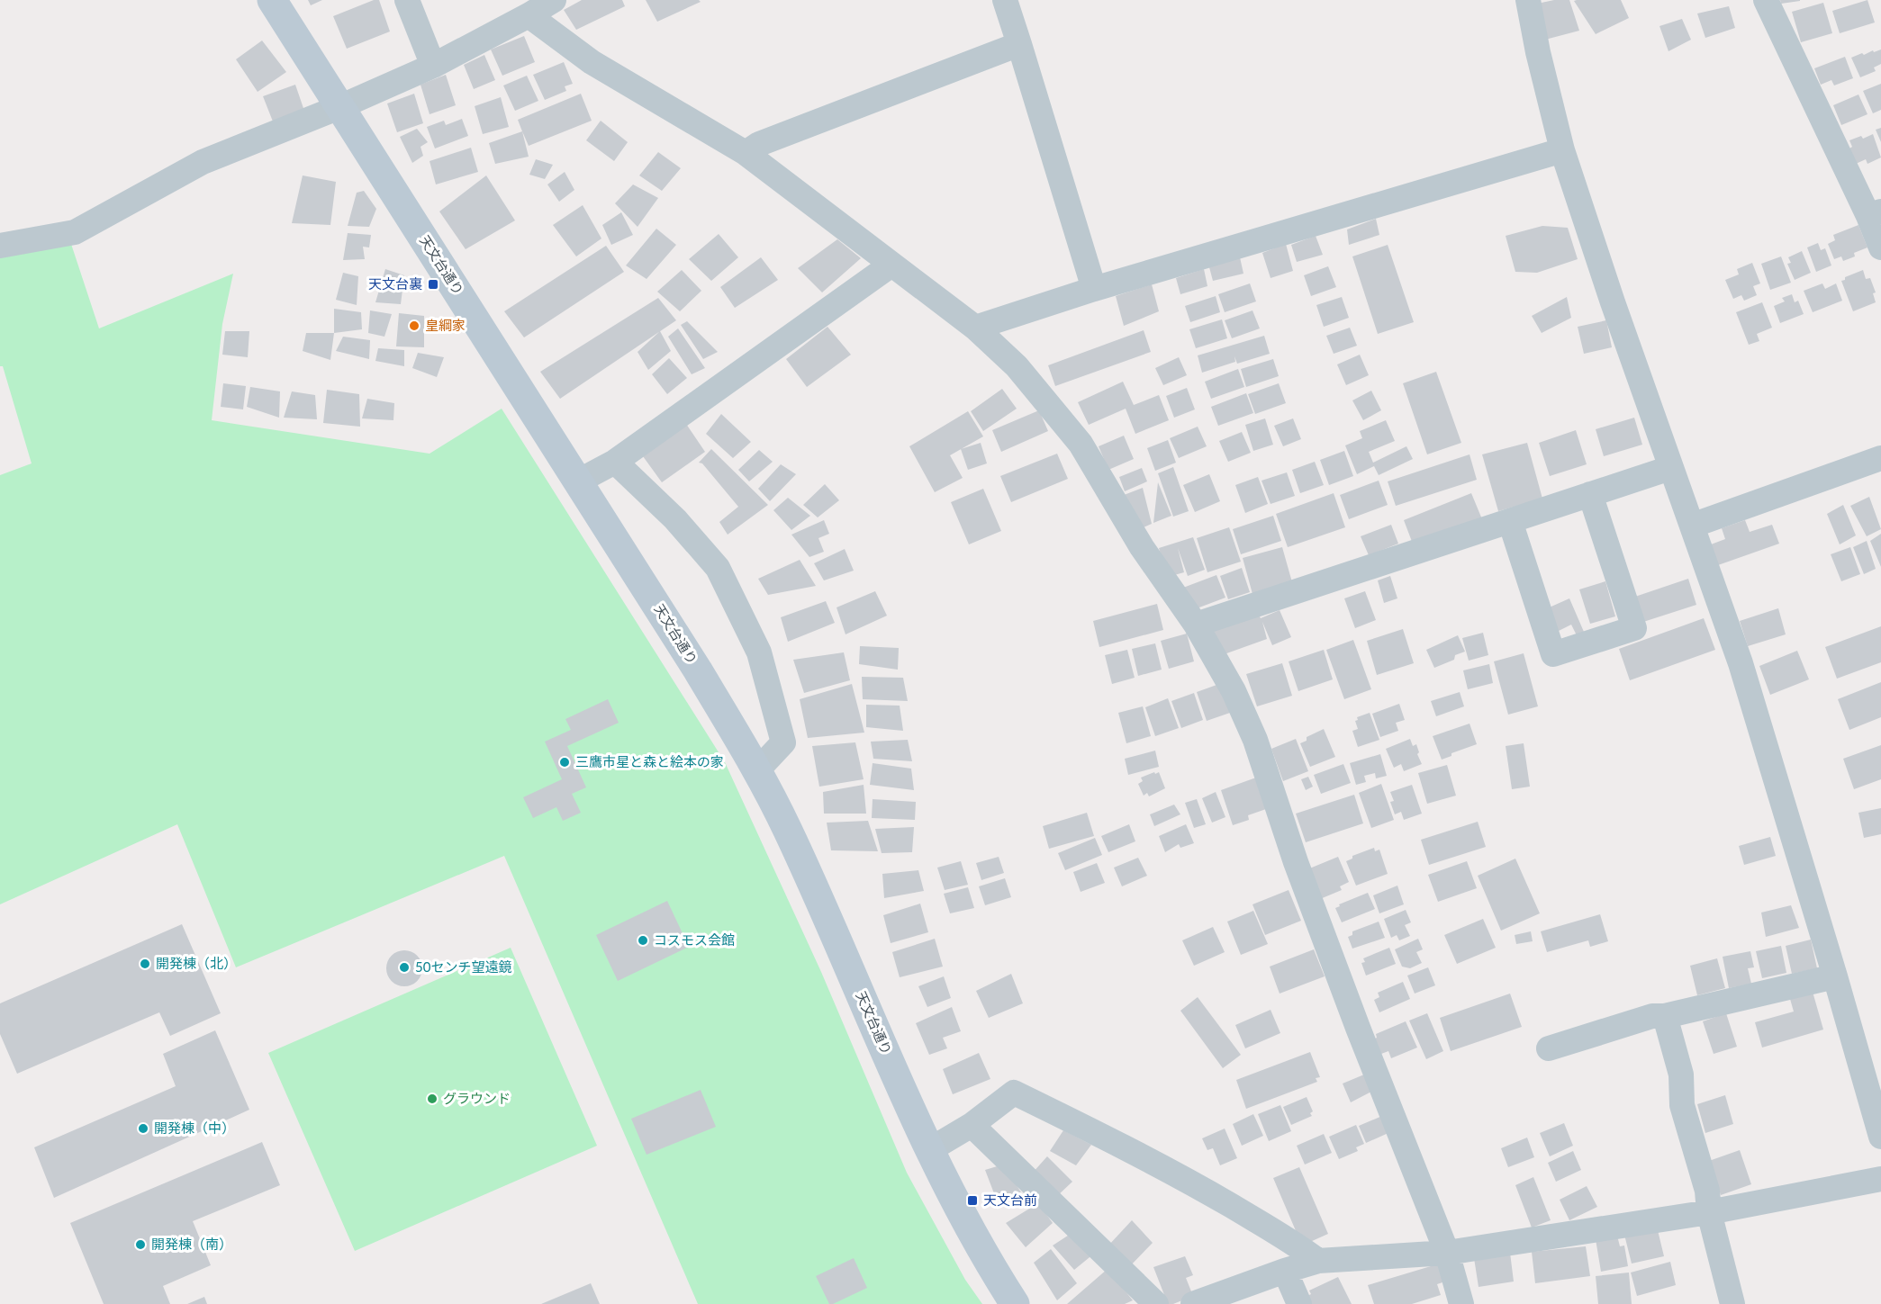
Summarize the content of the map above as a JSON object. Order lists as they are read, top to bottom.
{
  "streets": {
    "main road": ["天文台通り"]
  },
  "places": {
    "transit": ["天文台裏", "天文台前"],
    "other": [
      "皇綱家",
      "三鷹市星と森と絵本の家",
      "コスモス会館",
      "開発棟（北）",
      "50センチ望遠鏡",
      "グラウンド",
      "開発棟（中）",
      "開発棟（南）"
    ]
  }
}
